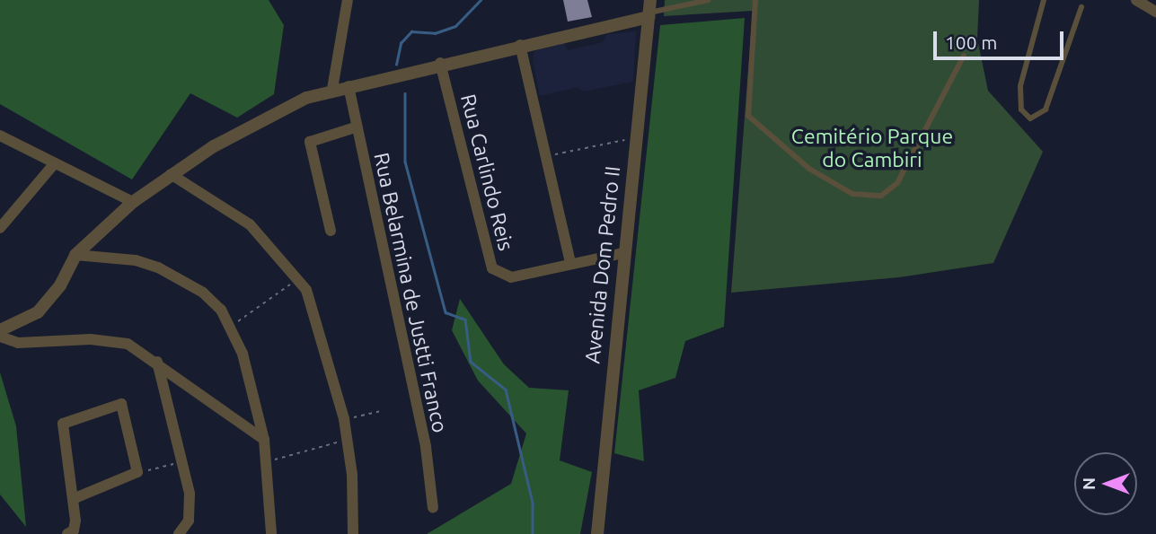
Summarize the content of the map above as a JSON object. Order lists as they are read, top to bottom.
{
  "streets": {
    "street": ["Rua Carlindo Reis", "Avenida Dom Pedro II", "Rua Belarmina de Justti Franco"]
  },
  "crossings": [
    ["Rua Carlindo Reis", "Avenida Dom Pedro II"]
  ],
  "parks": ["Cemitério Parque do Cambiri"],
  "scale_bar": "100 m",
  "north": "left"
}
